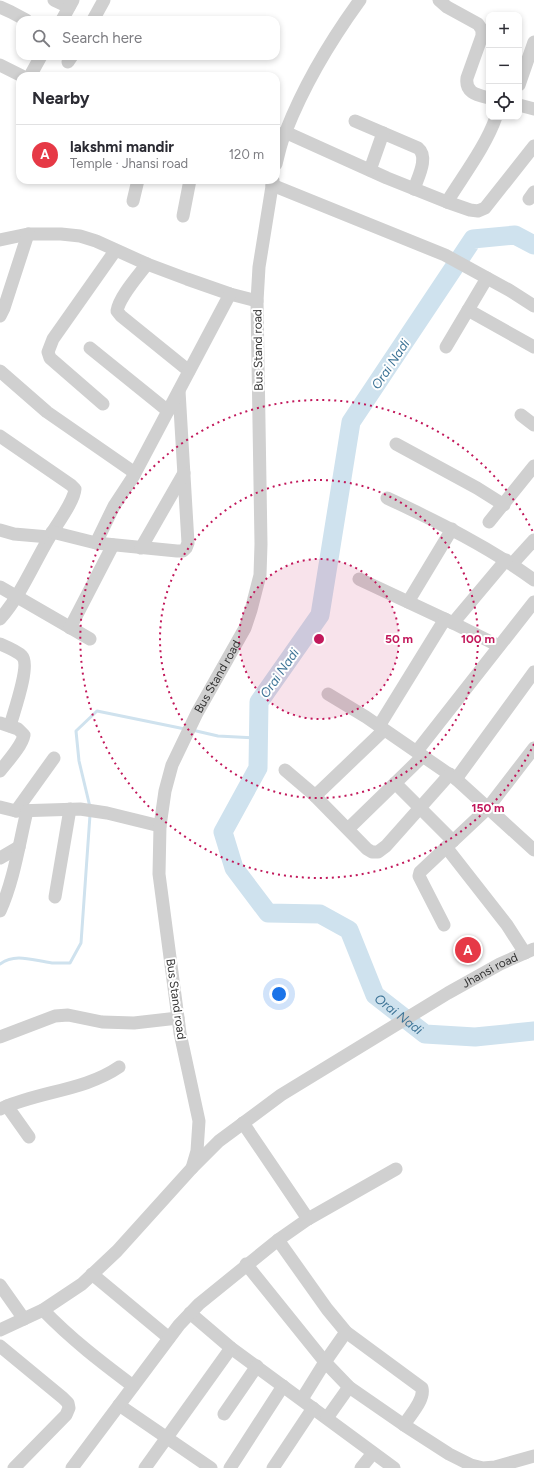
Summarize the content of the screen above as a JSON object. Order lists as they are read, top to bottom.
{
  "streets": {
    "street": ["Bus Stand road", "Jhansi road"]
  },
  "crossings": [
    ["Bus Stand road", "Jhansi road"]
  ],
  "water": ["Orai Nadi"],
  "page": {
    "map_buttons": ["+", "−"],
    "search": "Search here",
    "heading": "Nearby",
    "list": [
      {
        "mark": "A",
        "name": "lakshmi mandir",
        "note": "Temple · Jhansi road",
        "value": "120 m"
      }
    ],
    "pins": "A"
  },
  "rings": ["50 m", "100 m", "150 m"]
}
